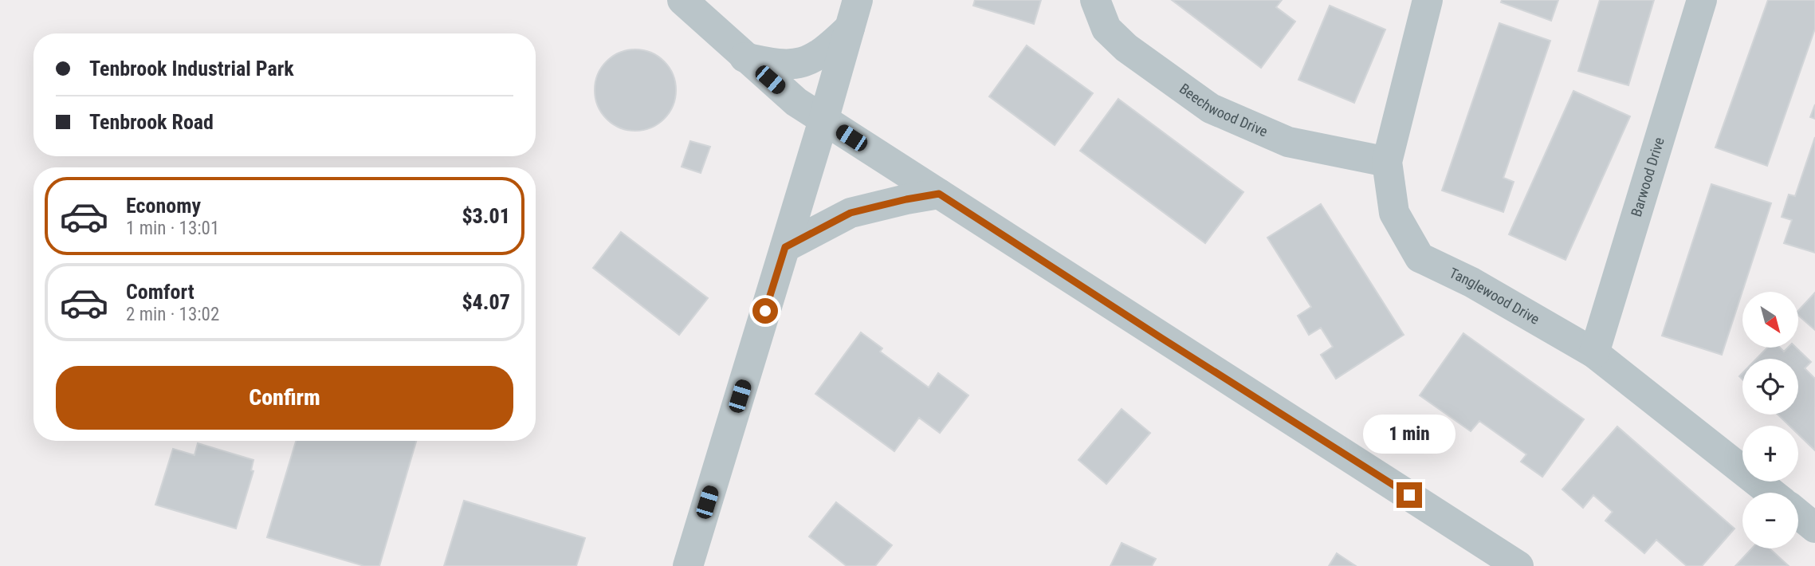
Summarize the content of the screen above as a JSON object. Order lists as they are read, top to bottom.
{
  "streets": {
    "street": ["Beechwood Drive", "Barwood Drive", "Tanglewood Drive"]
  },
  "crossings": [
    ["Beechwood Drive", "Tanglewood Drive"],
    ["Barwood Drive", "Tanglewood Drive"]
  ],
  "north": "bottom right",
  "page": {
    "banner": ["Tenbrook Industrial Park", "Tenbrook Road"],
    "list": [
      {
        "name": "Economy",
        "note": "1 min · 13:01",
        "value": "$3.01"
      },
      {
        "name": "Comfort",
        "note": "2 min · 13:02",
        "value": "$4.07"
      }
    ],
    "map_buttons": ["+", "−"],
    "buttons": "Confirm",
    "bubble": "1 min"
  }
}
